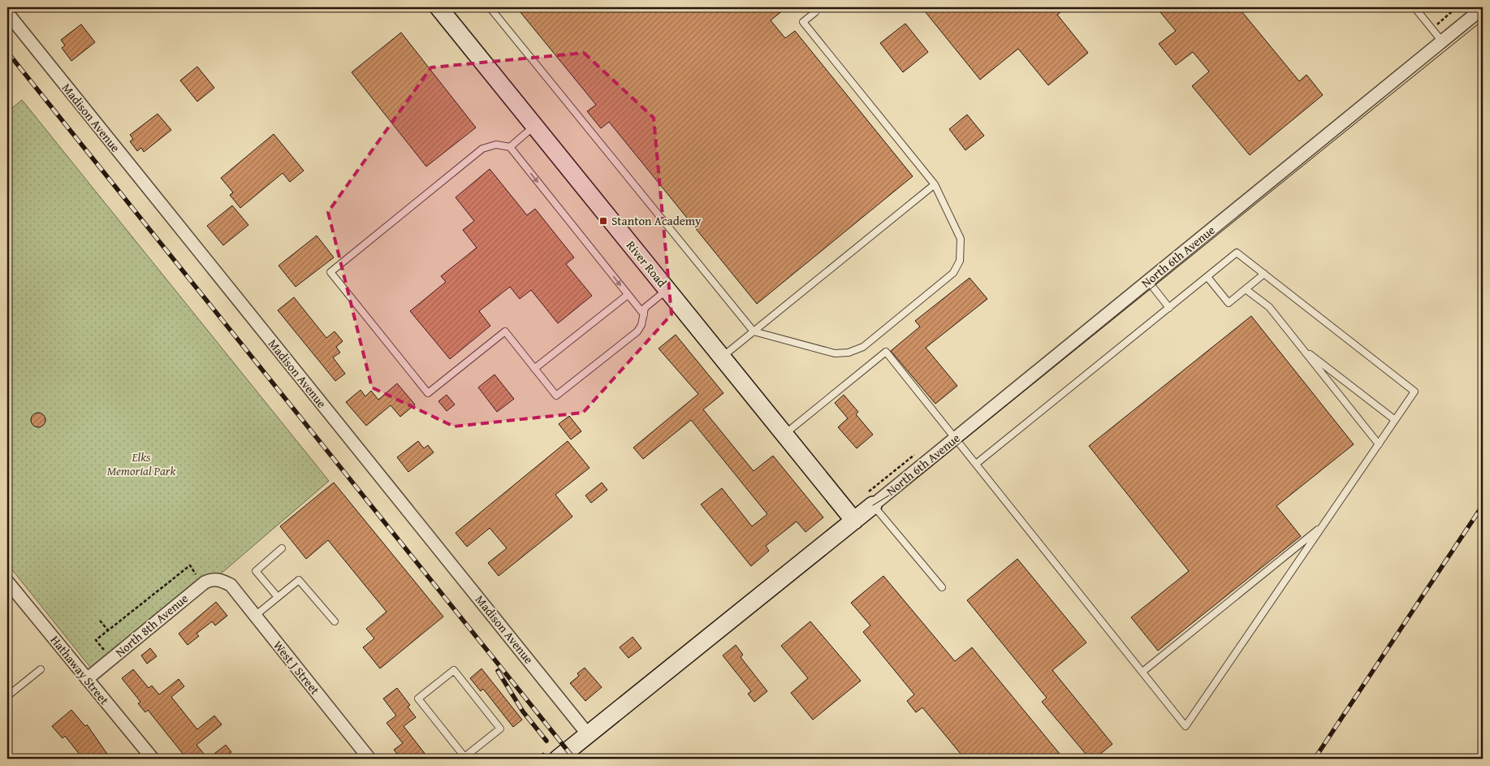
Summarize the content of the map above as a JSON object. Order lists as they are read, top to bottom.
{
  "streets": {
    "street": [
      "Madison Avenue",
      "North 6th Avenue",
      "River Road",
      "North 8th Avenue",
      "West J Street",
      "Hathaway Street"
    ]
  },
  "crossings": [
    ["North 8th Avenue", "West J Street"],
    ["North 8th Avenue", "Hathaway Street"]
  ],
  "parks": ["Elks Memorial Park"],
  "places": {
    "transit": ["Stanton Academy"]
  }
}
